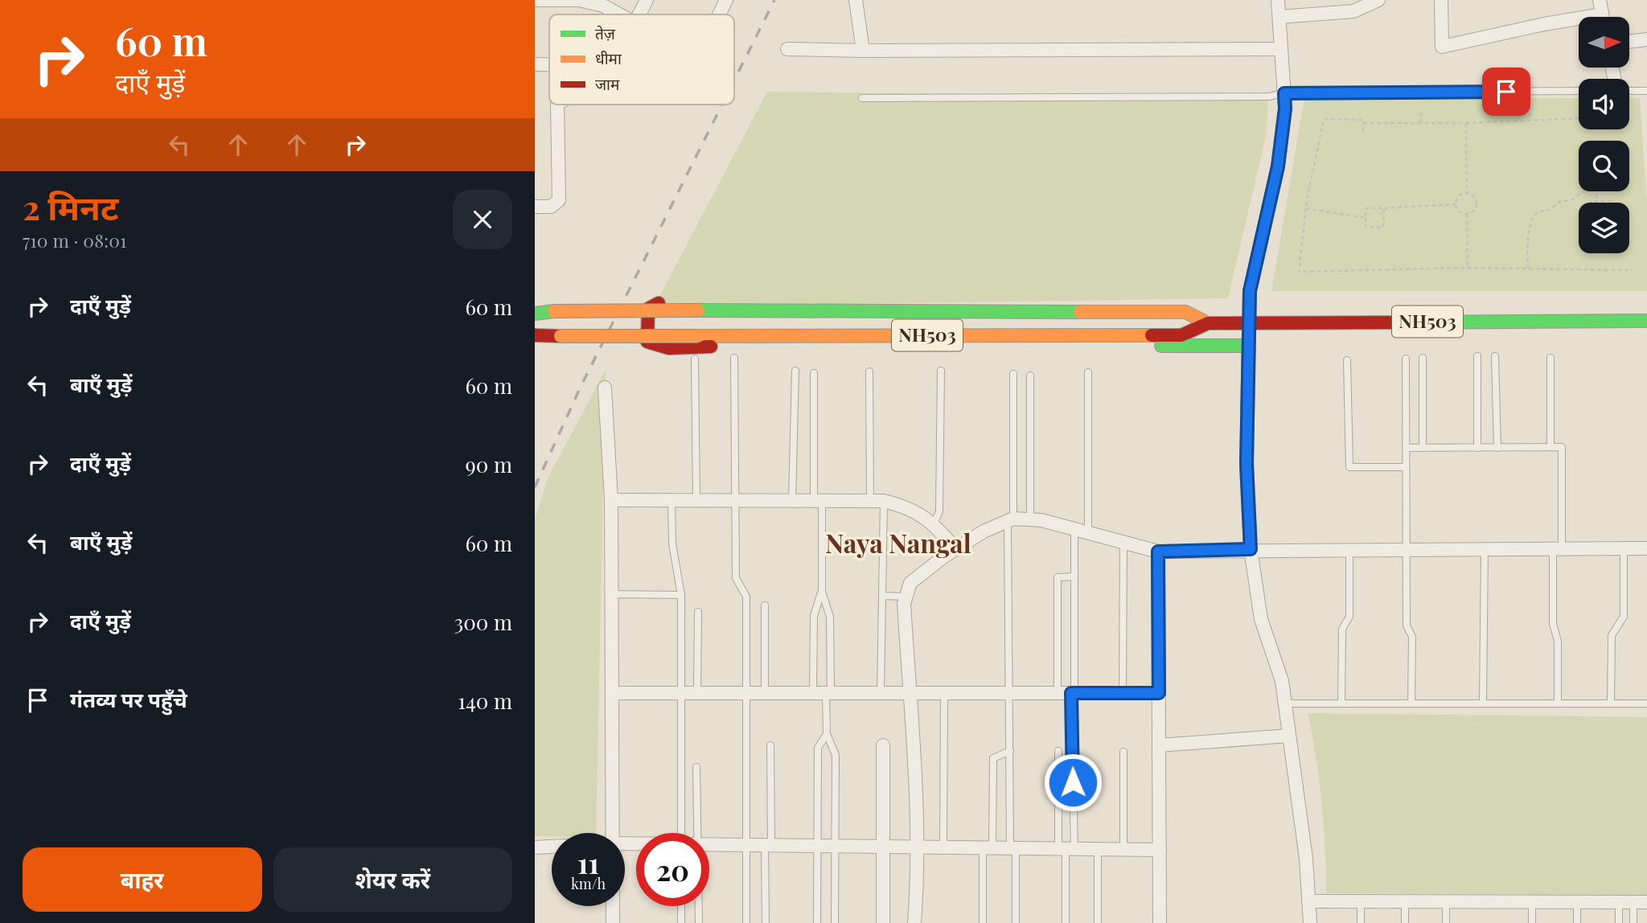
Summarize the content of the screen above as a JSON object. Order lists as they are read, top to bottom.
{
  "streets": {
    "main road": ["NH503"]
  },
  "districts": ["Naya Nangal"],
  "legend": ["तेज़", "धीमा", "जाम"],
  "north": "right",
  "page": {
    "turn": ["60 m", "दाएँ मुड़ें"],
    "heading": ["2 मिनट", "710 m · 08:01"],
    "list": [
      {
        "name": "दाएँ मुड़ें",
        "value": "60 m"
      },
      {
        "name": "बाएँ मुड़ें",
        "value": "60 m"
      },
      {
        "name": "दाएँ मुड़ें",
        "value": "90 m"
      },
      {
        "name": "बाएँ मुड़ें",
        "value": "60 m"
      },
      {
        "name": "दाएँ मुड़ें",
        "value": "300 m"
      },
      {
        "name": "गंतव्य पर पहुँचे",
        "value": "140 m"
      }
    ],
    "speed": "11 km/h",
    "limit": "20",
    "buttons": ["बाहर", "शेयर करें"]
  }
}
